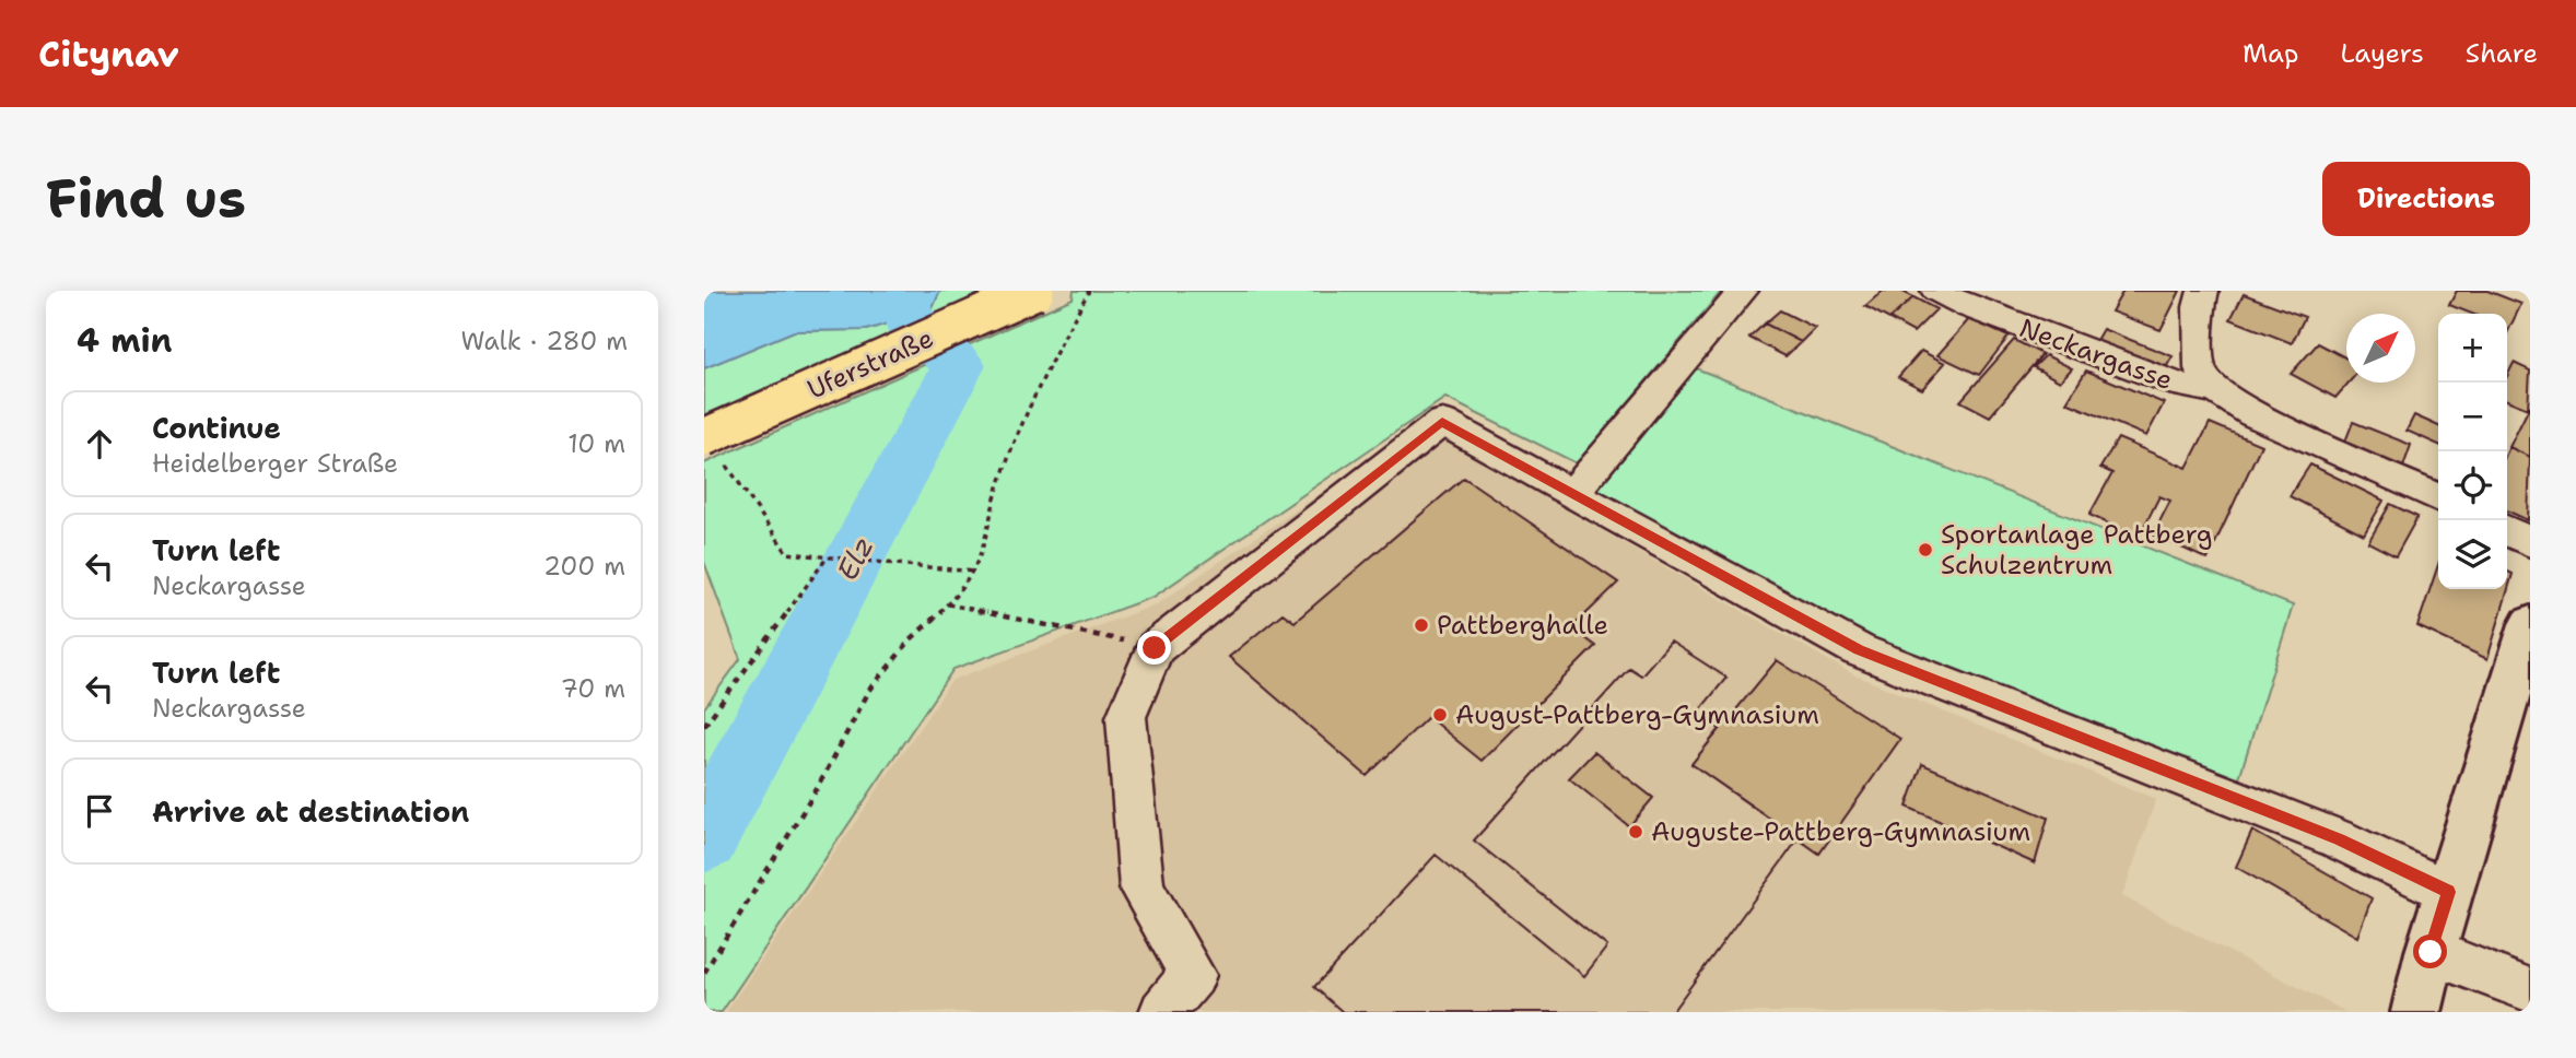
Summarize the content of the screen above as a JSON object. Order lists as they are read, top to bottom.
{
  "streets": {
    "main road": ["Uferstraße"],
    "street": ["Neckargasse"]
  },
  "water": ["Elz"],
  "places": [
    "Sportanlage Pattberg Schulzentrum",
    "Pattberghalle",
    "August-Pattberg-Gymnasium",
    "Auguste-Pattberg-Gymnasium"
  ],
  "north": "top right",
  "page": {
    "header": "Citynav",
    "nav": ["Map", "Layers", "Share"],
    "buttons": "Directions",
    "title": "Find us",
    "heading": ["4 min", "Walk · 280 m"],
    "map_buttons": ["+", "−"],
    "list": [
      ["Continue", "Heidelberger Straße", "10 m"],
      ["Turn left", "Neckargasse", "200 m"],
      ["Turn left", "Neckargasse", "70 m"],
      "Arrive at destination"
    ]
  }
}
